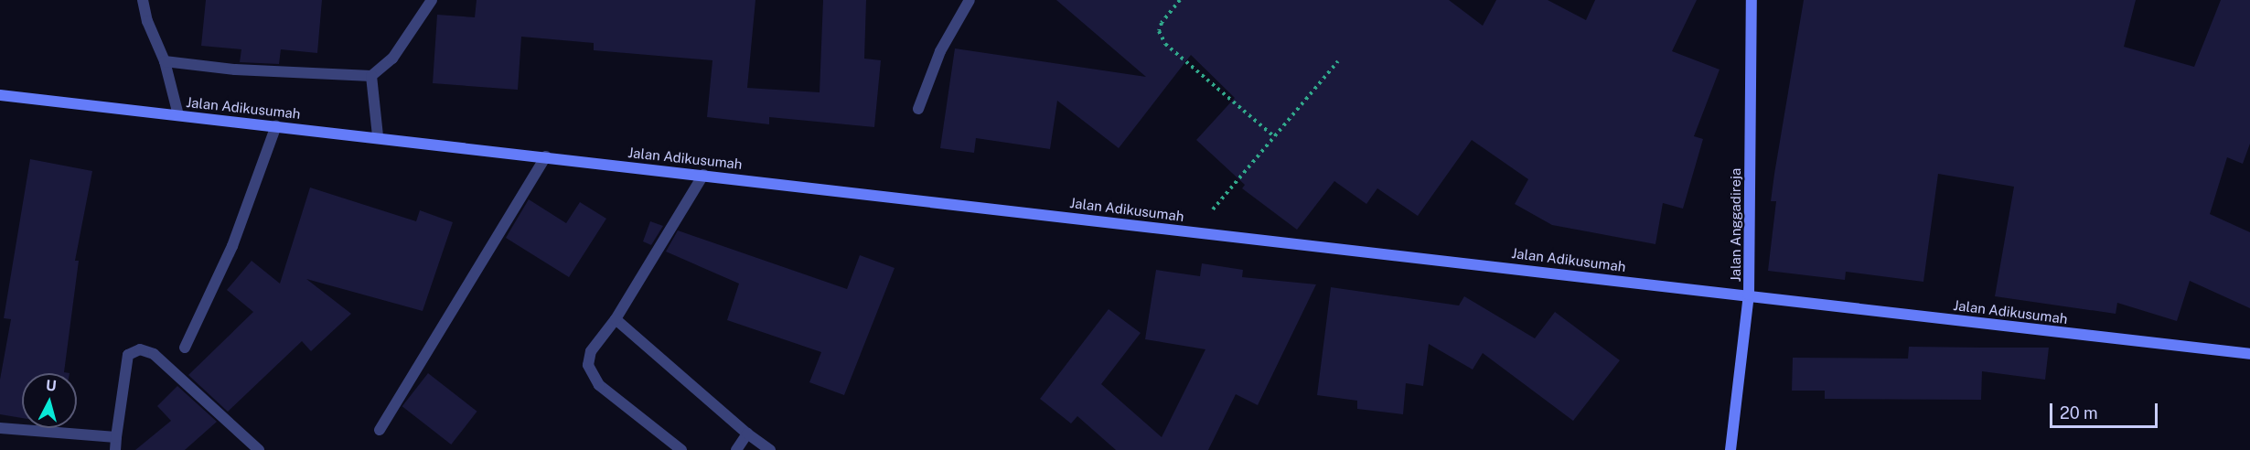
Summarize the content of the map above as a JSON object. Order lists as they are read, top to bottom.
{
  "streets": {
    "main road": ["Jalan Adikusumah", "Jalan Anggadireja"]
  },
  "crossings": [
    ["Jalan Adikusumah", "Jalan Anggadireja"]
  ],
  "scale_bar": "20 m",
  "north": "top"
}
